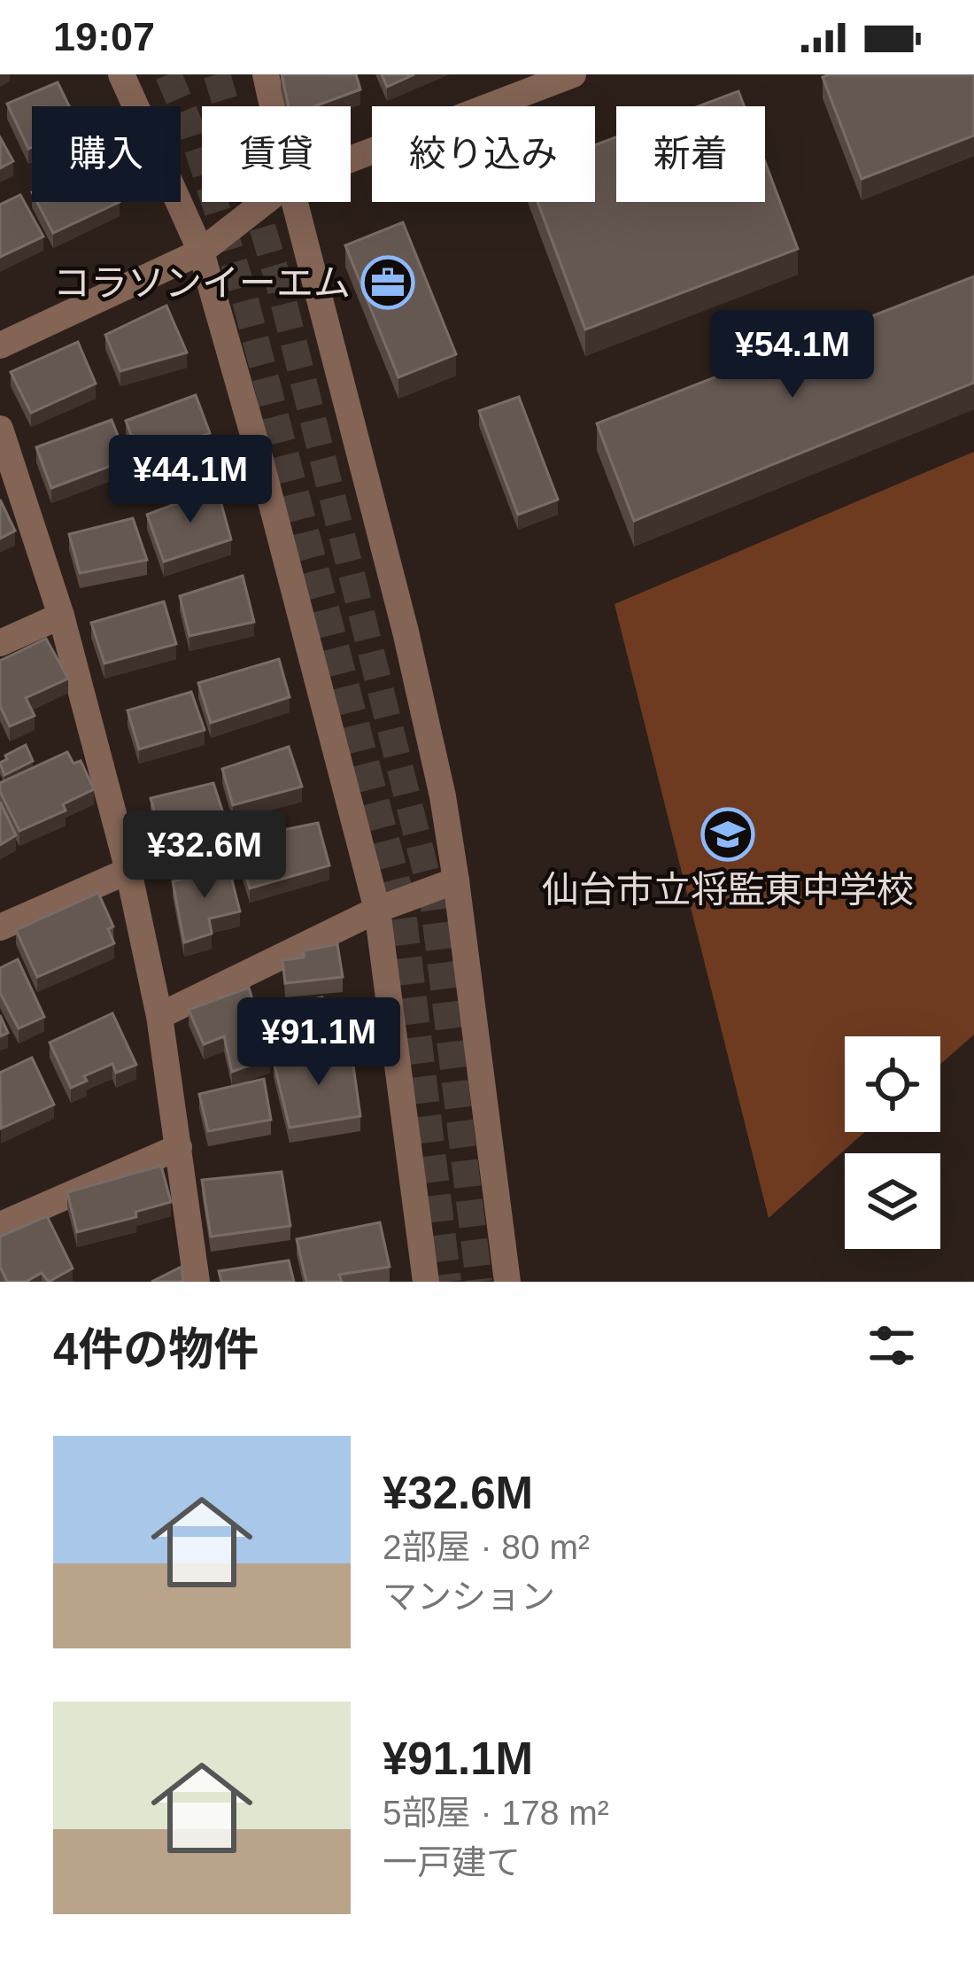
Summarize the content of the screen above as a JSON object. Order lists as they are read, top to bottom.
{
  "places": {
    "office": ["コラソンイーエム"],
    "school or university": ["仙台市立将監東中学校"]
  },
  "page": {
    "status": "19:07",
    "chip": [
      "購入",
      "賃貸",
      "絞り込み",
      "新着"
    ],
    "price": [
      "¥54.1M",
      "¥44.1M",
      "¥32.6M",
      "¥91.1M"
    ],
    "heading": "4件の物件",
    "list": [
      {
        "name": "¥32.6M",
        "note": "2部屋 · 80 m² · マンション"
      },
      {
        "name": "¥91.1M",
        "note": "5部屋 · 178 m² · 一戸建て"
      }
    ]
  }
}
